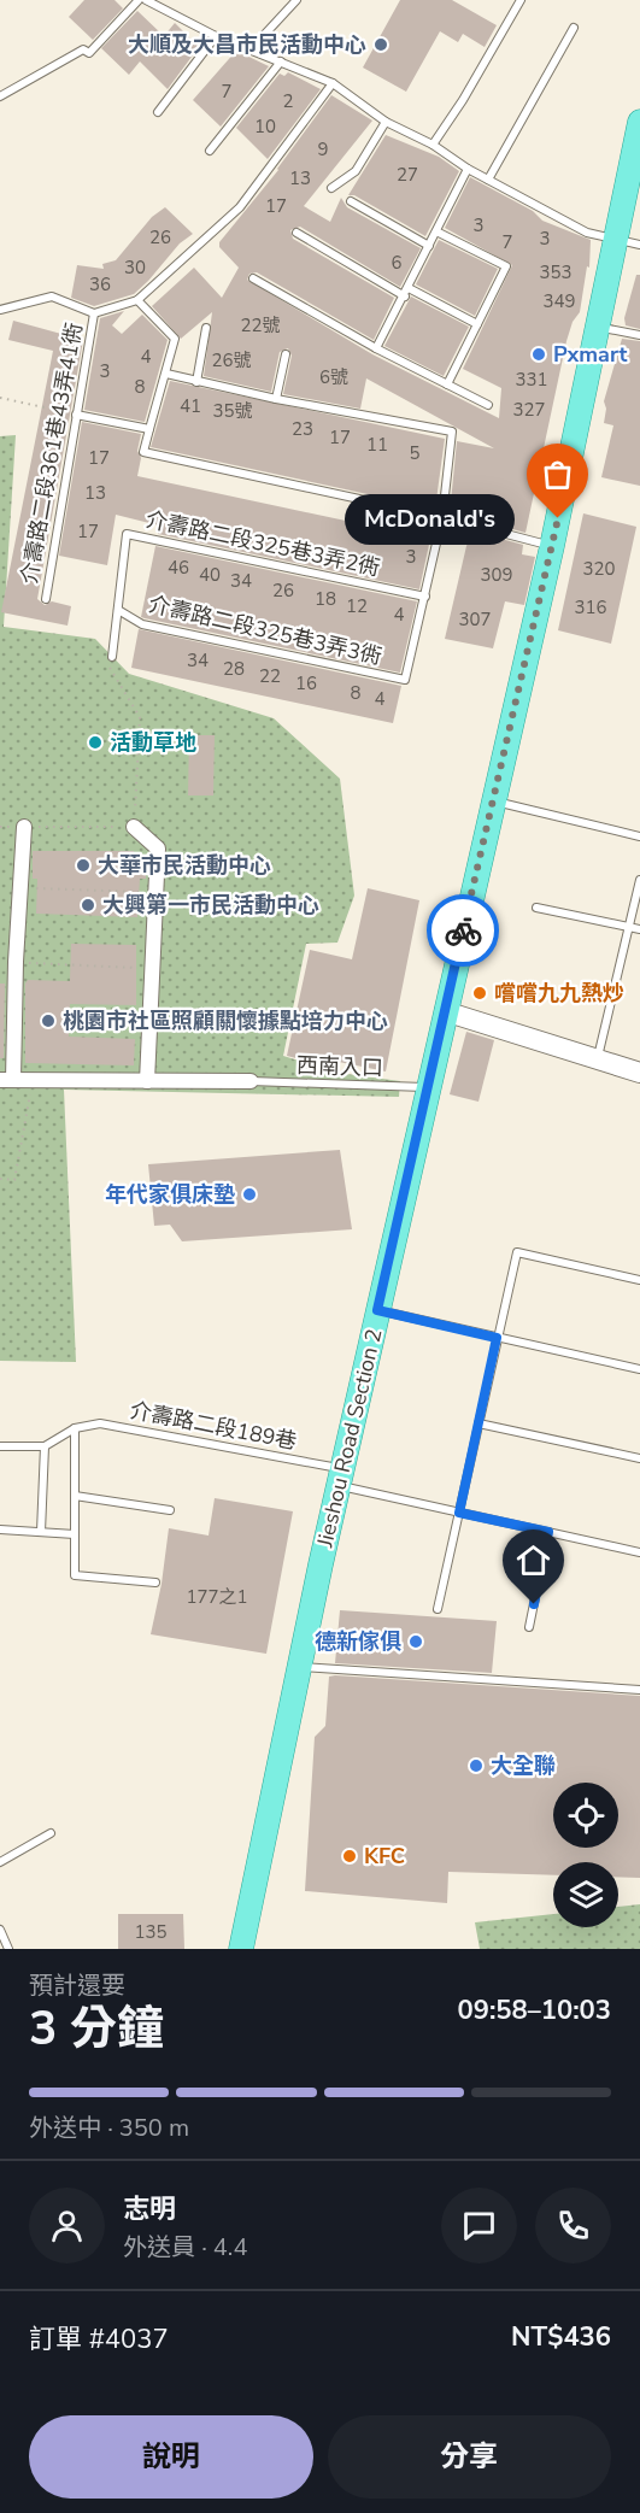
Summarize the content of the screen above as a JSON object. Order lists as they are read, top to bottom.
{
  "streets": {
    "main road": ["Jieshou Road Section 2"],
    "lane": [
      "介壽路二段361巷43弄41衖",
      "介壽路二段325巷3弄2衖",
      "介壽路二段325巷3弄3衖",
      "西南入口",
      "介壽路二段189巷"
    ]
  },
  "crossings": [
    ["介壽路二段325巷3弄2衖", "介壽路二段325巷3弄3衖"],
    ["西南入口", "Jieshou Road Section 2"],
    ["介壽路二段189巷", "Jieshou Road Section 2"]
  ],
  "places": [
    "大順及大昌市民活動中心",
    "Pxmart",
    "McDonald's",
    "活動草地",
    "大華市民活動中心",
    "大興第一市民活動中心",
    "嚐嚐九九熱炒",
    "桃園市社區照顧關懷據點培力中心",
    "年代家俱床墊",
    "德新傢俱",
    "大全聯",
    "KFC"
  ],
  "house_numbers": [
    "7",
    "2",
    "10",
    "9",
    "27",
    "13",
    "17",
    "3",
    "26",
    "3",
    "7",
    "6",
    "30",
    "353",
    "36",
    "349",
    "22號",
    "4",
    "26號",
    "3",
    "6號",
    "331",
    "8",
    "41",
    "327",
    "35號",
    "23",
    "17",
    "11",
    "5",
    "17",
    "13",
    "17",
    "3",
    "46",
    "320",
    "40",
    "309",
    "34",
    "26",
    "18",
    "12",
    "316",
    "4",
    "307",
    "34",
    "28",
    "22",
    "16",
    "8",
    "4",
    "177之1",
    "135"
  ],
  "page": {
    "bubble": "McDonald's",
    "heading": ["3 分鐘", "預計還要", "09:58–10:03"],
    "panel": [
      "志明",
      "外送員 · 4.4",
      "訂單 #4037",
      "NT$436"
    ],
    "bar": "外送中 · 350 m",
    "buttons": ["說明", "分享"]
  }
}
